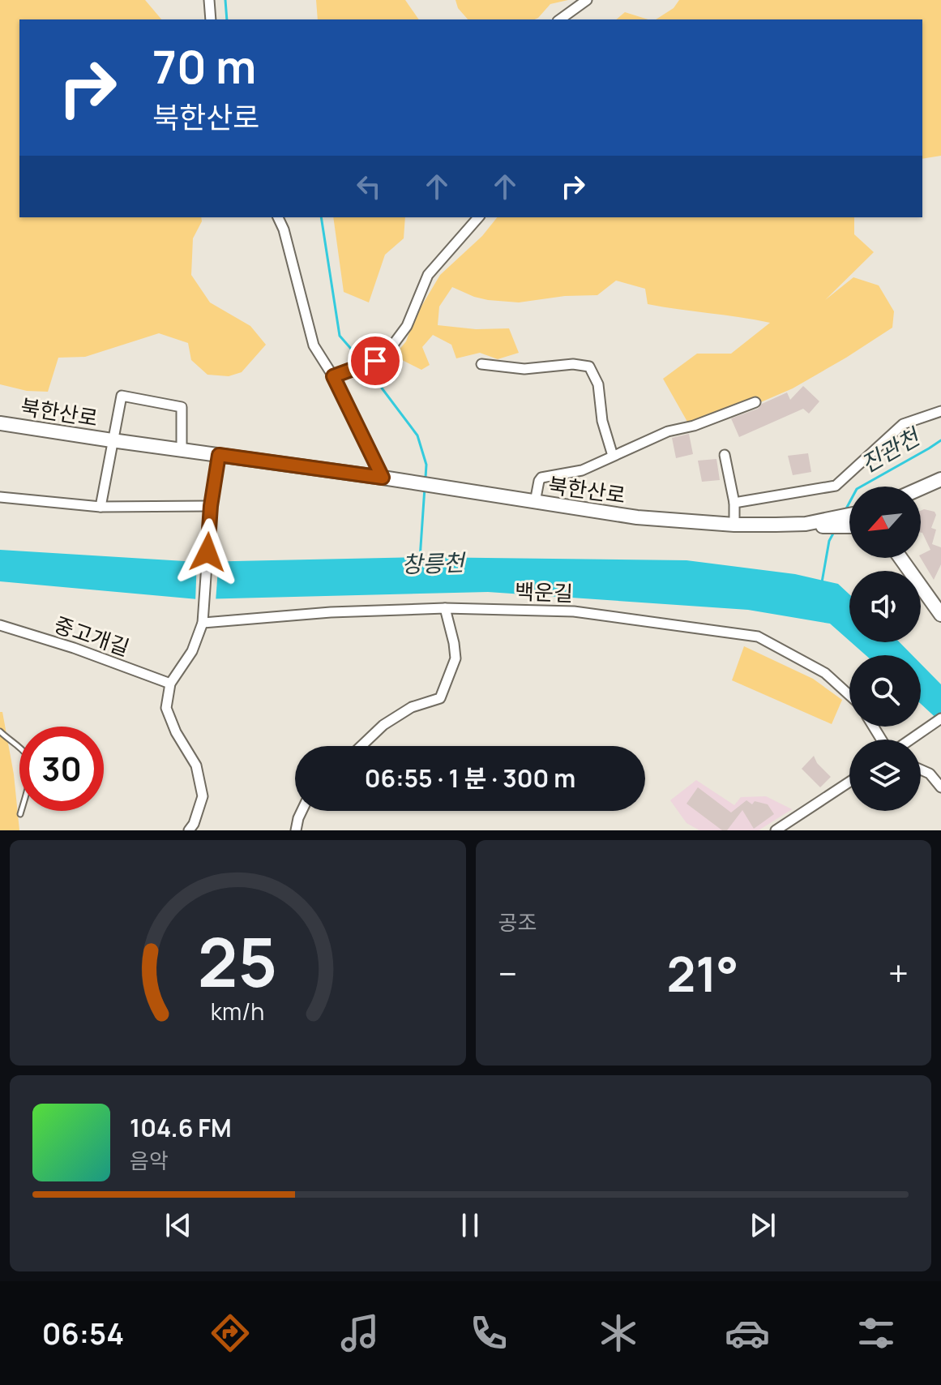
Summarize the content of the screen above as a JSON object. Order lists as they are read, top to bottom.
{
  "streets": {
    "main road": ["북한산로"],
    "street": ["백운길", "중고개길"]
  },
  "water": ["진관천", "창릉천"],
  "north": "bottom left",
  "page": {
    "turn": ["70 m", "북한산로"],
    "limit": "30",
    "trip": "06:55 · 1 분 · 300 m",
    "tile": "공조",
    "heat": ["−", "21°", "+"],
    "song": ["104.6 FM", "음악"],
    "tabs": "06:54",
    "gauge": ["25", "km/h"]
  }
}
